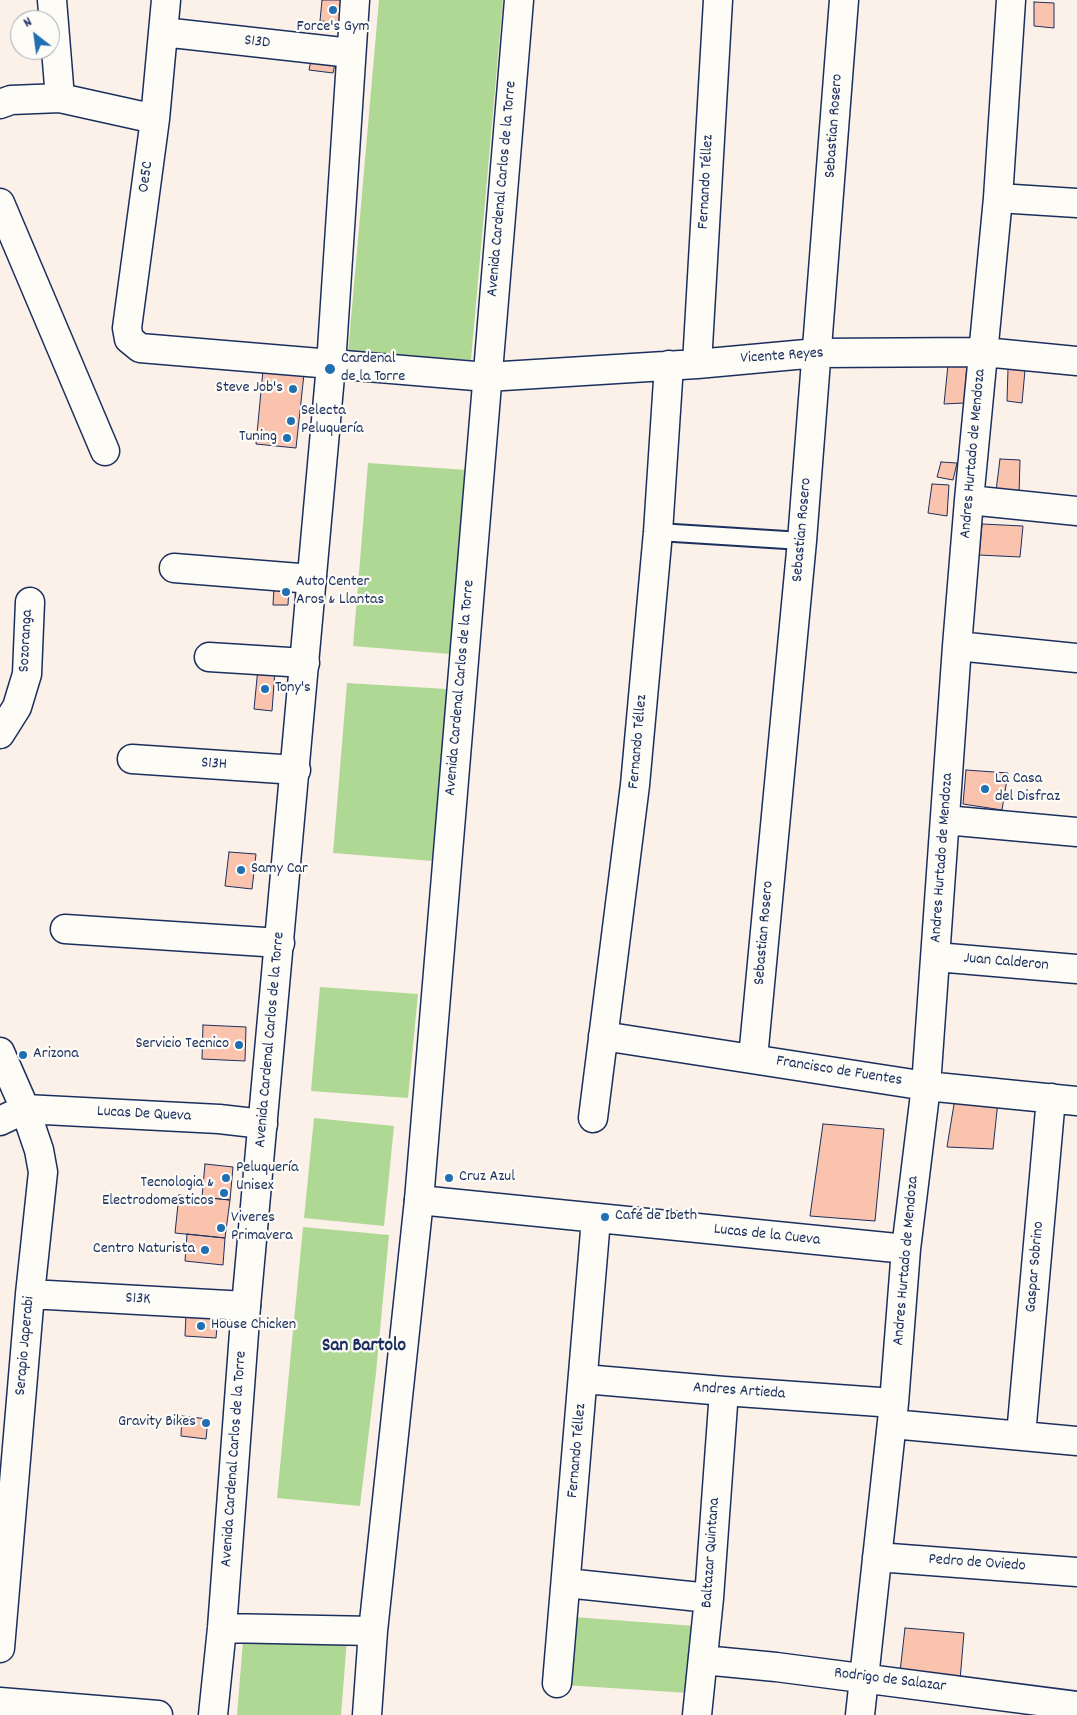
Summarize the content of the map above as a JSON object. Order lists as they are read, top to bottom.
{
  "streets": {
    "street": [
      "S13D",
      "Sebastian Rosero",
      "Oe5C",
      "Fernando Téllez",
      "Avenida Cardenal Carlos de la Torre",
      "Vicente Reyes",
      "Andres Hurtado de Mendoza",
      "Sozoranga",
      "S13H",
      "Juan Calderon",
      "Francisco de Fuentes",
      "Lucas De Queva",
      "Lucas de la Cueva",
      "Gaspar Sobrino",
      "S13K",
      "Serapio Japerabi",
      "Andres Artieda",
      "Baltazar Quintana",
      "Pedro de Oviedo",
      "Rodrigo de Salazar"
    ]
  },
  "crossings": [
    ["S13D", "Oe5C"],
    ["S13D", "Avenida Cardenal Carlos de la Torre"],
    ["Sebastian Rosero", "Vicente Reyes"],
    ["Sebastian Rosero", "Francisco de Fuentes"],
    ["Oe5C", "Avenida Cardenal Carlos de la Torre"],
    ["Fernando Téllez", "Vicente Reyes"],
    ["Fernando Téllez", "Francisco de Fuentes"],
    ["Fernando Téllez", "Lucas de la Cueva"],
    ["Fernando Téllez", "Andres Artieda"],
    ["Avenida Cardenal Carlos de la Torre", "Vicente Reyes"],
    ["Avenida Cardenal Carlos de la Torre", "S13H"],
    ["Avenida Cardenal Carlos de la Torre", "Lucas De Queva"],
    ["Avenida Cardenal Carlos de la Torre", "Lucas de la Cueva"],
    ["Avenida Cardenal Carlos de la Torre", "S13K"],
    ["Vicente Reyes", "Andres Hurtado de Mendoza"],
    ["Andres Hurtado de Mendoza", "Juan Calderon"],
    ["Andres Hurtado de Mendoza", "Francisco de Fuentes"],
    ["Andres Hurtado de Mendoza", "Lucas de la Cueva"],
    ["Andres Hurtado de Mendoza", "Andres Artieda"],
    ["Andres Hurtado de Mendoza", "Pedro de Oviedo"],
    ["Andres Hurtado de Mendoza", "Rodrigo de Salazar"],
    ["Francisco de Fuentes", "Gaspar Sobrino"],
    ["Lucas De Queva", "Serapio Japerabi"],
    ["Gaspar Sobrino", "Andres Artieda"],
    ["S13K", "Serapio Japerabi"],
    ["Andres Artieda", "Baltazar Quintana"],
    ["Baltazar Quintana", "Rodrigo de Salazar"]
  ],
  "districts": ["San Bartolo"],
  "places": [
    "Force's Gym",
    "Cardenal de la Torre",
    "Steve Job's",
    "Selecta Peluquería",
    "Tuning",
    "Auto Center Aros & Llantas",
    "Tony's",
    "La Casa del Disfraz",
    "Samy Car",
    "Servicio Tecnico",
    "Arizona",
    "Peluquería Unisex",
    "Cruz Azul",
    "Tecnologia & Electrodomesticos",
    "Café de Ibeth",
    "Viveres Primavera",
    "Centro Naturista",
    "House Chicken",
    "Gravity Bikes"
  ],
  "north": "top left"
}
